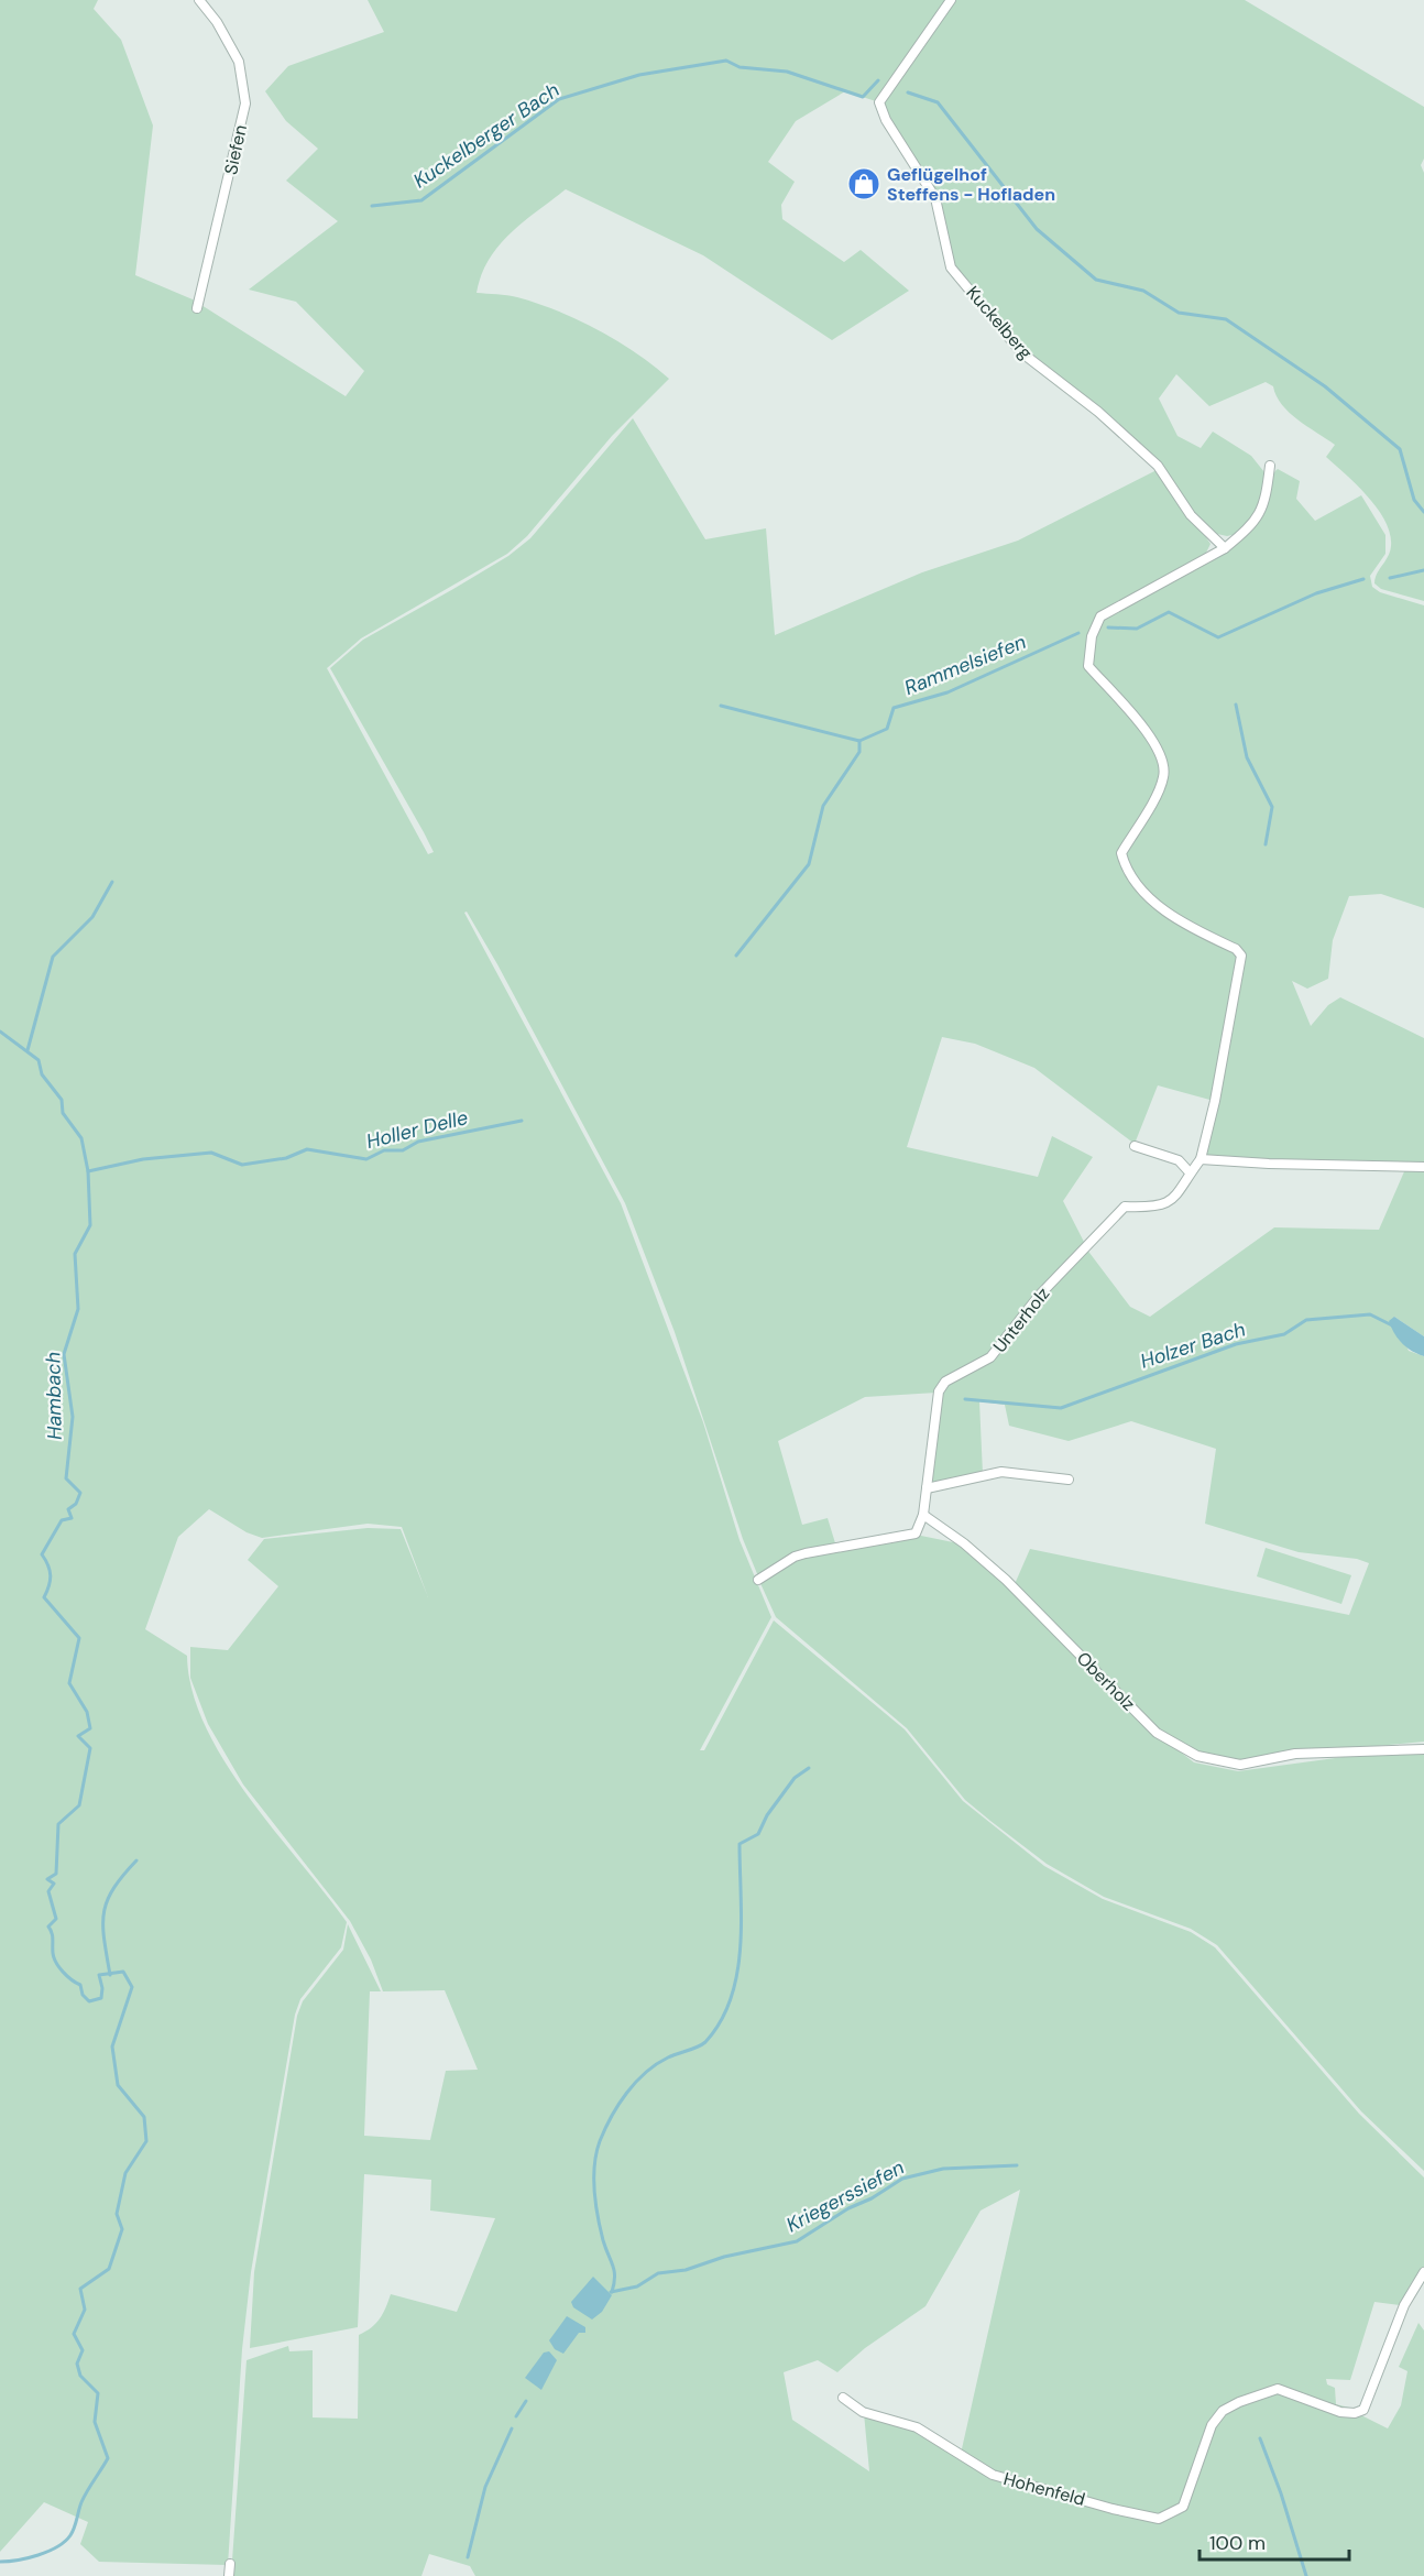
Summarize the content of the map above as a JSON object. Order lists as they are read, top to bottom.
{
  "streets": {
    "street": [
      "Siefen",
      "Kuckelberg",
      "Unterholz",
      "Oberholz",
      "Hohenfeld"
    ]
  },
  "crossings": [
    ["Unterholz", "Oberholz"]
  ],
  "water": [
    "Kuckelberger Bach",
    "Rammelsiefen",
    "Holler Delle",
    "Holzer Bach",
    "Hambach",
    "Kriegerssiefen"
  ],
  "places": {
    "shop": ["Geflügelhof Steffens - Hofladen"]
  },
  "scale_bar": "100 m"
}
